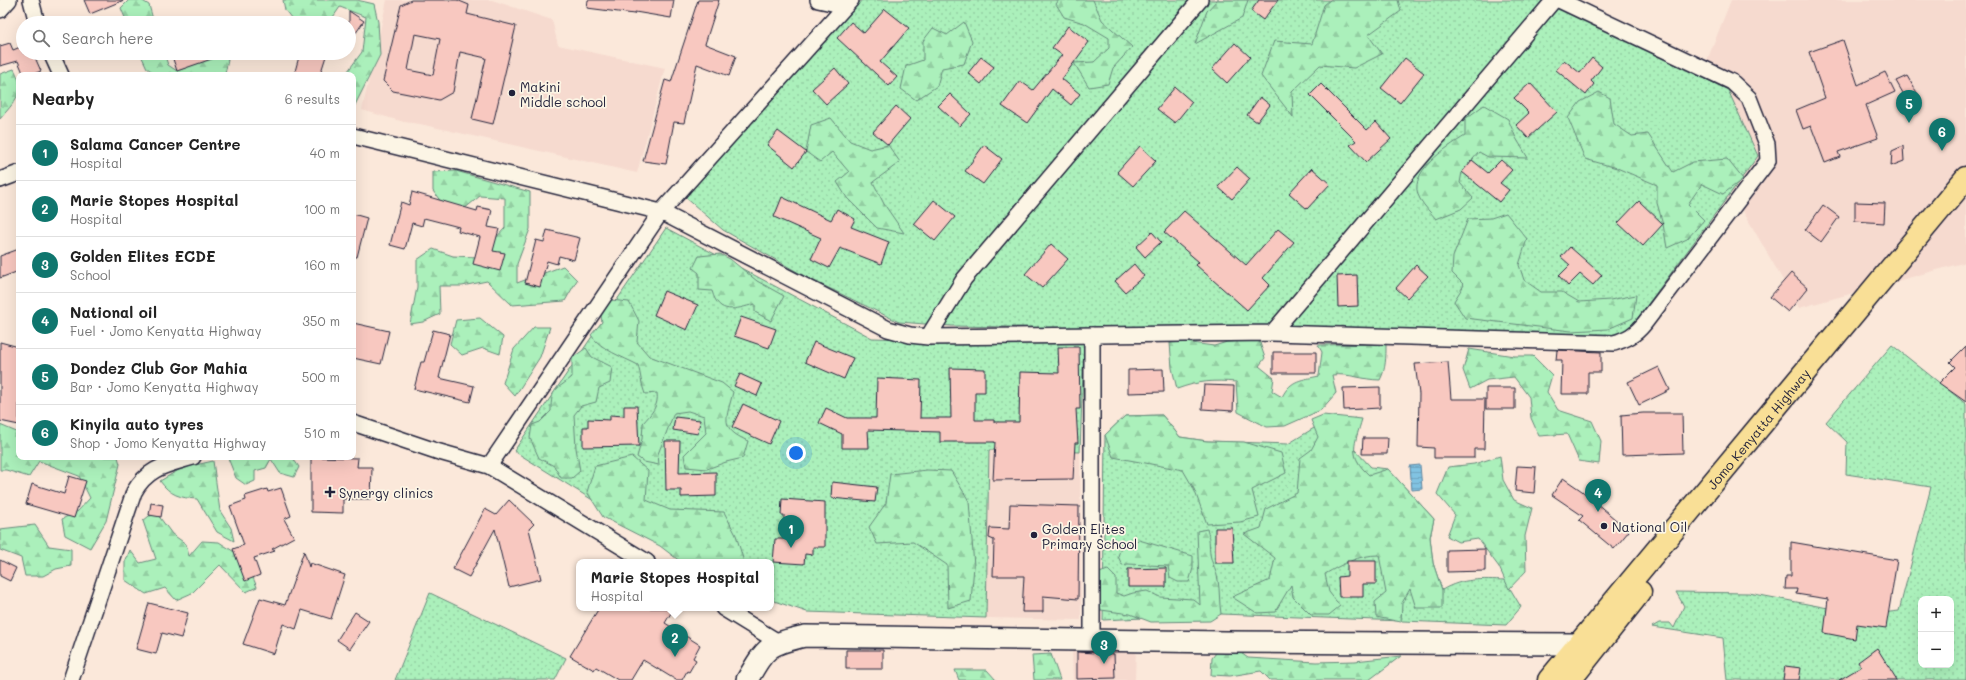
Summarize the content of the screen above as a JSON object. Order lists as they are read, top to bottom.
{
  "streets": {
    "highway": ["Jomo Kenyatta Highway"]
  },
  "places": {
    "other": ["Makini Middle school", "National Oil", "Golden Elites Primary School"],
    "health": ["Synergy clinics"]
  },
  "page": {
    "search": "Search here",
    "heading": ["Nearby", "6 results"],
    "pins": [
      "5",
      "6",
      "4",
      "1",
      "2",
      "3"
    ],
    "list": [
      {
        "mark": "1",
        "name": "Salama Cancer Centre",
        "note": "Hospital",
        "value": "40 m"
      },
      {
        "mark": "2",
        "name": "Marie Stopes Hospital",
        "note": "Hospital",
        "value": "100 m"
      },
      {
        "mark": "3",
        "name": "Golden Elites ECDE",
        "note": "School",
        "value": "160 m"
      },
      {
        "mark": "4",
        "name": "National oil",
        "note": "Fuel · Jomo Kenyatta Highway",
        "value": "350 m"
      },
      {
        "mark": "5",
        "name": "Dondez Club Gor Mahia",
        "note": "Bar · Jomo Kenyatta Highway",
        "value": "500 m"
      },
      {
        "mark": "6",
        "name": "Kinyila auto tyres",
        "note": "Shop · Jomo Kenyatta Highway",
        "value": "510 m"
      }
    ],
    "popup": ["Marie Stopes Hospital", "Hospital"],
    "map_buttons": ["+", "−"]
  }
}
